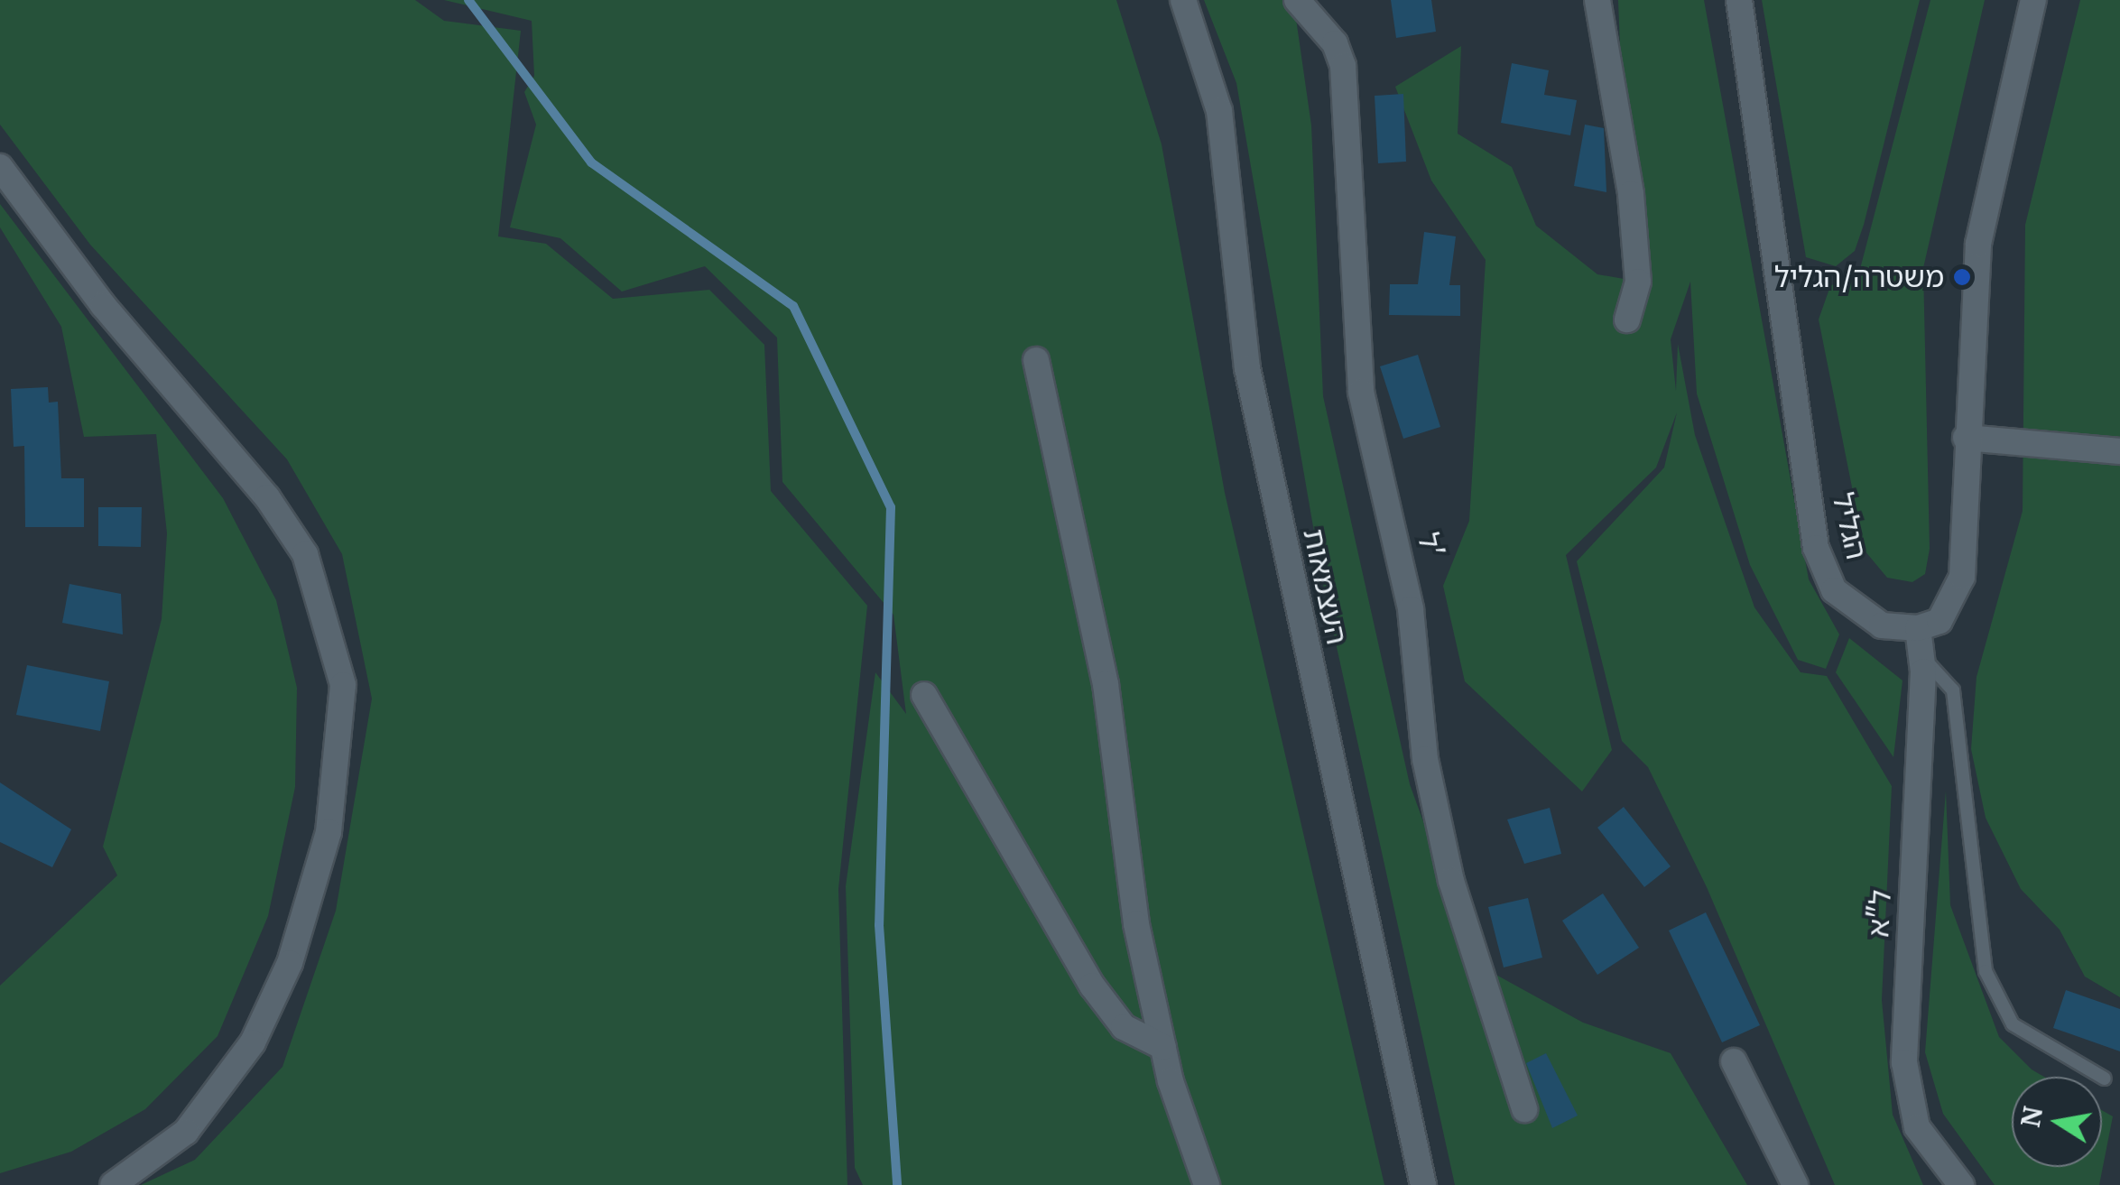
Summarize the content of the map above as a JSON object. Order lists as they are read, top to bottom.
{
  "streets": {
    "street": [
      "הגליל",
      "ל'",
      "העצמאות",
      "ל\"א"
    ]
  },
  "crossings": [
    ["הגליל", "ל\"א"]
  ],
  "places": ["משטרה/הגליל"],
  "north": "left"
}
